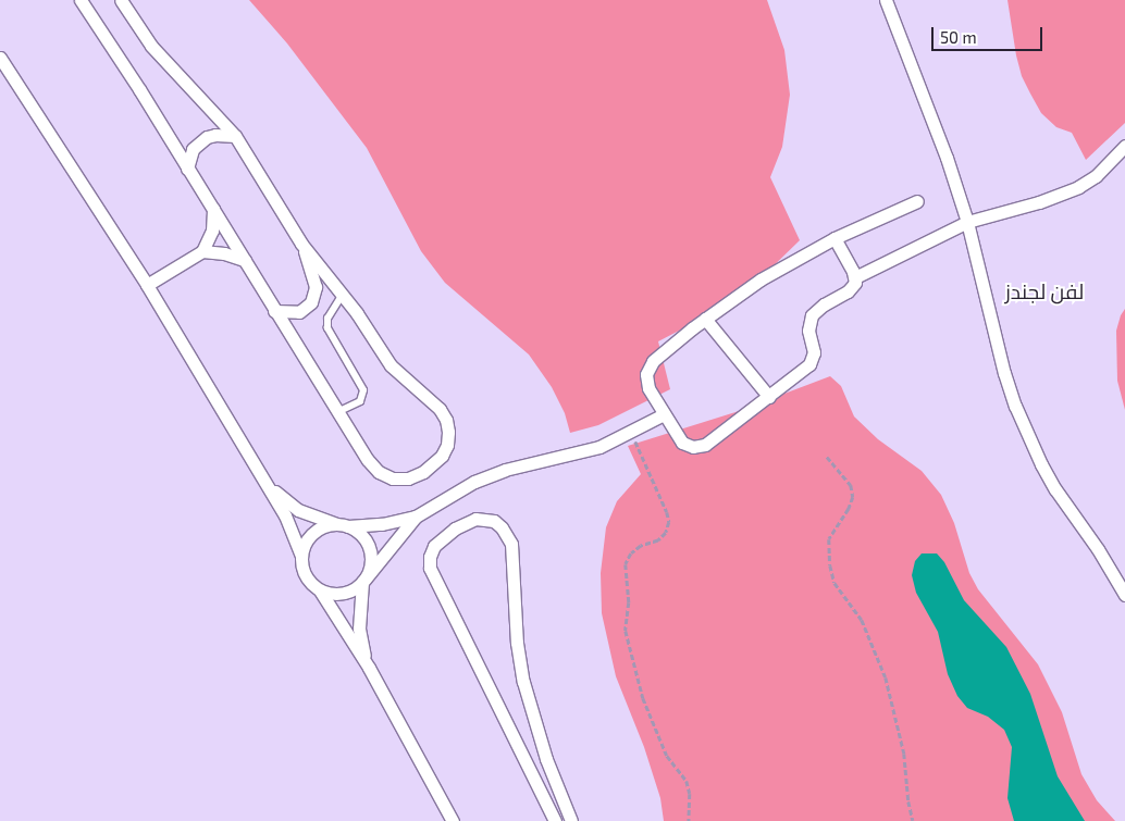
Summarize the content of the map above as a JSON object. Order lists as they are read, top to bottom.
{
  "districts": ["لفن لجندز"],
  "scale_bar": "50 m"
}
